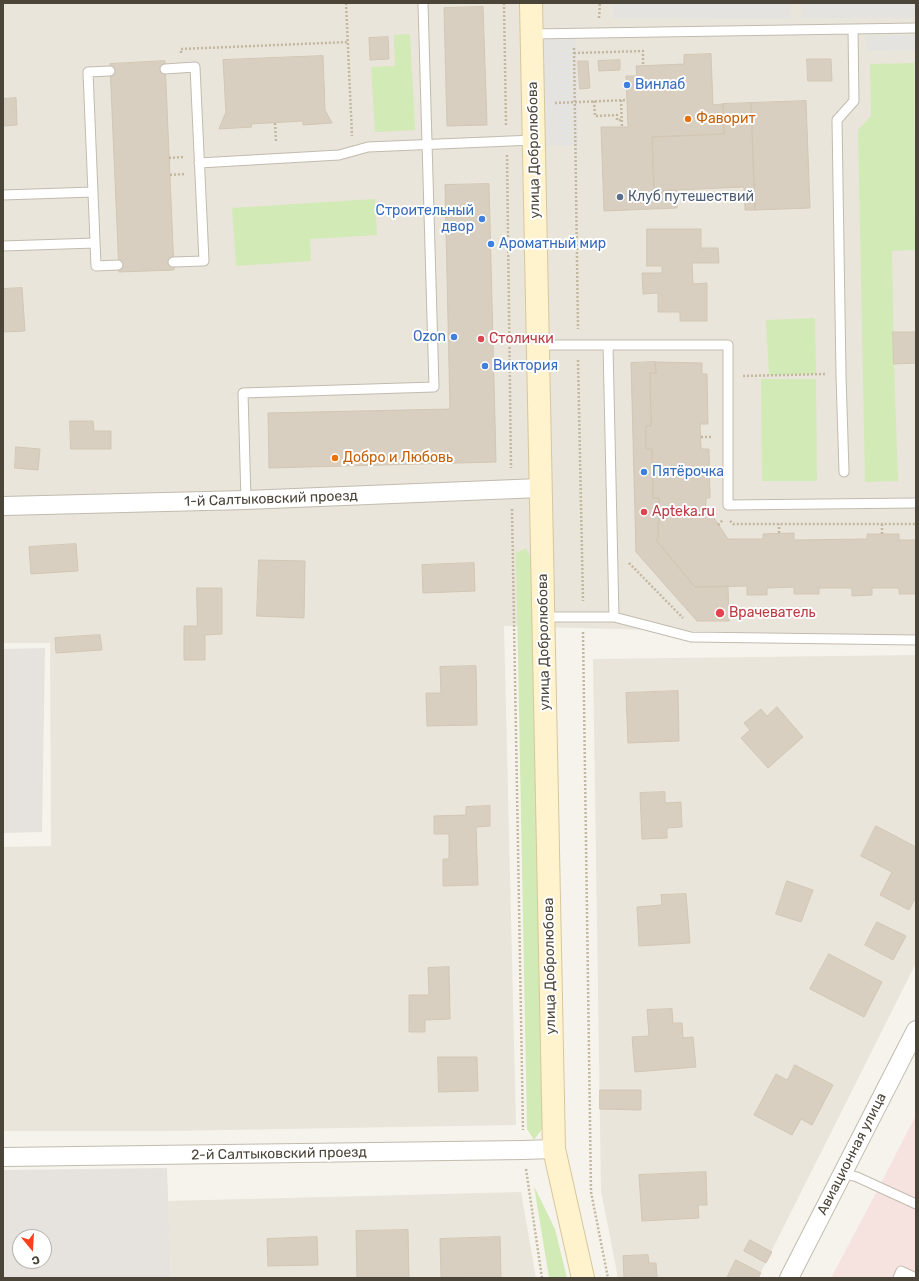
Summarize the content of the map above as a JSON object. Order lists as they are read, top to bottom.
{
  "streets": {
    "street": [
      "улица Добролюбова",
      "1-й Салтыковский проезд",
      "2-й Салтыковский проезд",
      "Авиационная улица"
    ]
  },
  "crossings": [
    ["улица Добролюбова", "1-й Салтыковский проезд"],
    ["улица Добролюбова", "2-й Салтыковский проезд"]
  ],
  "places": [
    "Винлаб",
    "Фаворит",
    "Клуб путешествий",
    "Строительный двор",
    "Ароматный мир",
    "Ozon",
    "Столички",
    "Виктория",
    "Добро и Любовь",
    "Пятёрочка",
    "Apteka.ru",
    "Врачеватель"
  ],
  "north": "bottom"
}
